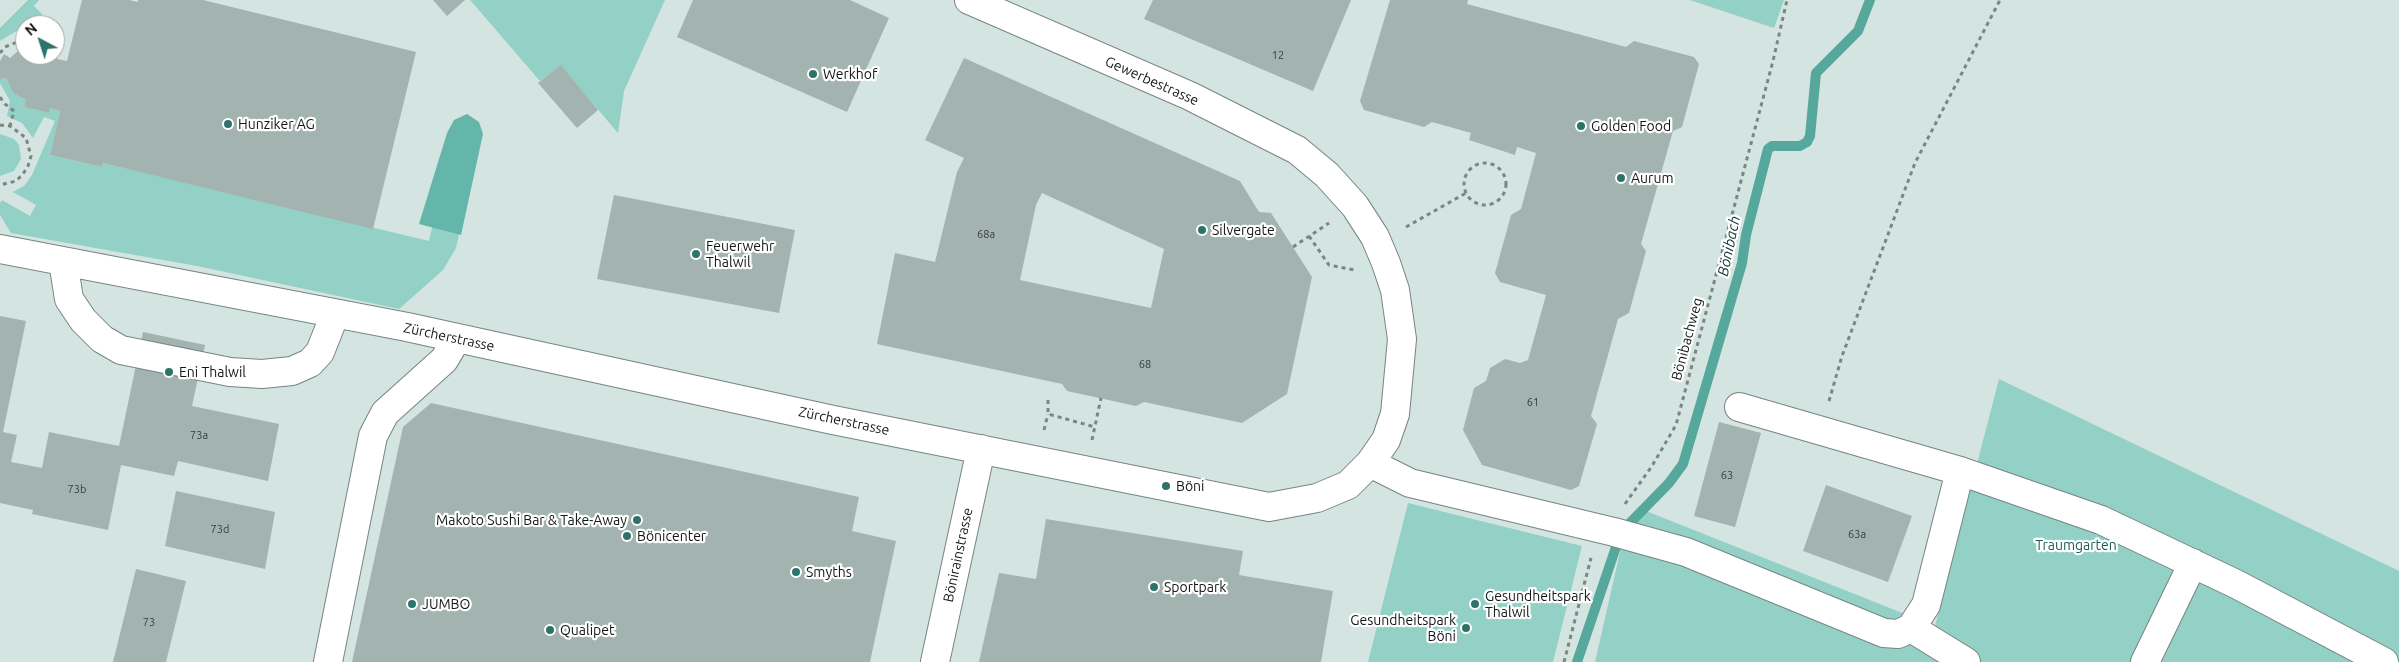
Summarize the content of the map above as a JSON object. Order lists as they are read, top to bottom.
{
  "streets": {
    "street": ["Gewerbestrasse", "Zürcherstrasse", "Bönirainstrasse"],
    "path": ["Bönibachweg"]
  },
  "crossings": [
    ["Gewerbestrasse", "Zürcherstrasse"],
    ["Zürcherstrasse", "Bönirainstrasse"]
  ],
  "water": ["Bönibach"],
  "parks": ["Traumgarten"],
  "places": [
    "Werkhof",
    "Hunziker AG",
    "Golden Food",
    "Aurum",
    "Silvergate",
    "Feuerwehr Thalwil",
    "Eni Thalwil",
    "Böni",
    "Makoto Sushi Bar & Take-Away",
    "Bönicenter",
    "Smyths",
    "Sportpark",
    "JUMBO",
    "Gesundheitspark Thalwil",
    "Gesundheitspark Böni",
    "Qualipet"
  ],
  "house_numbers": [
    "12",
    "68a",
    "68",
    "61",
    "73a",
    "63",
    "73b",
    "73d",
    "63a",
    "73"
  ],
  "north": "top left"
}
